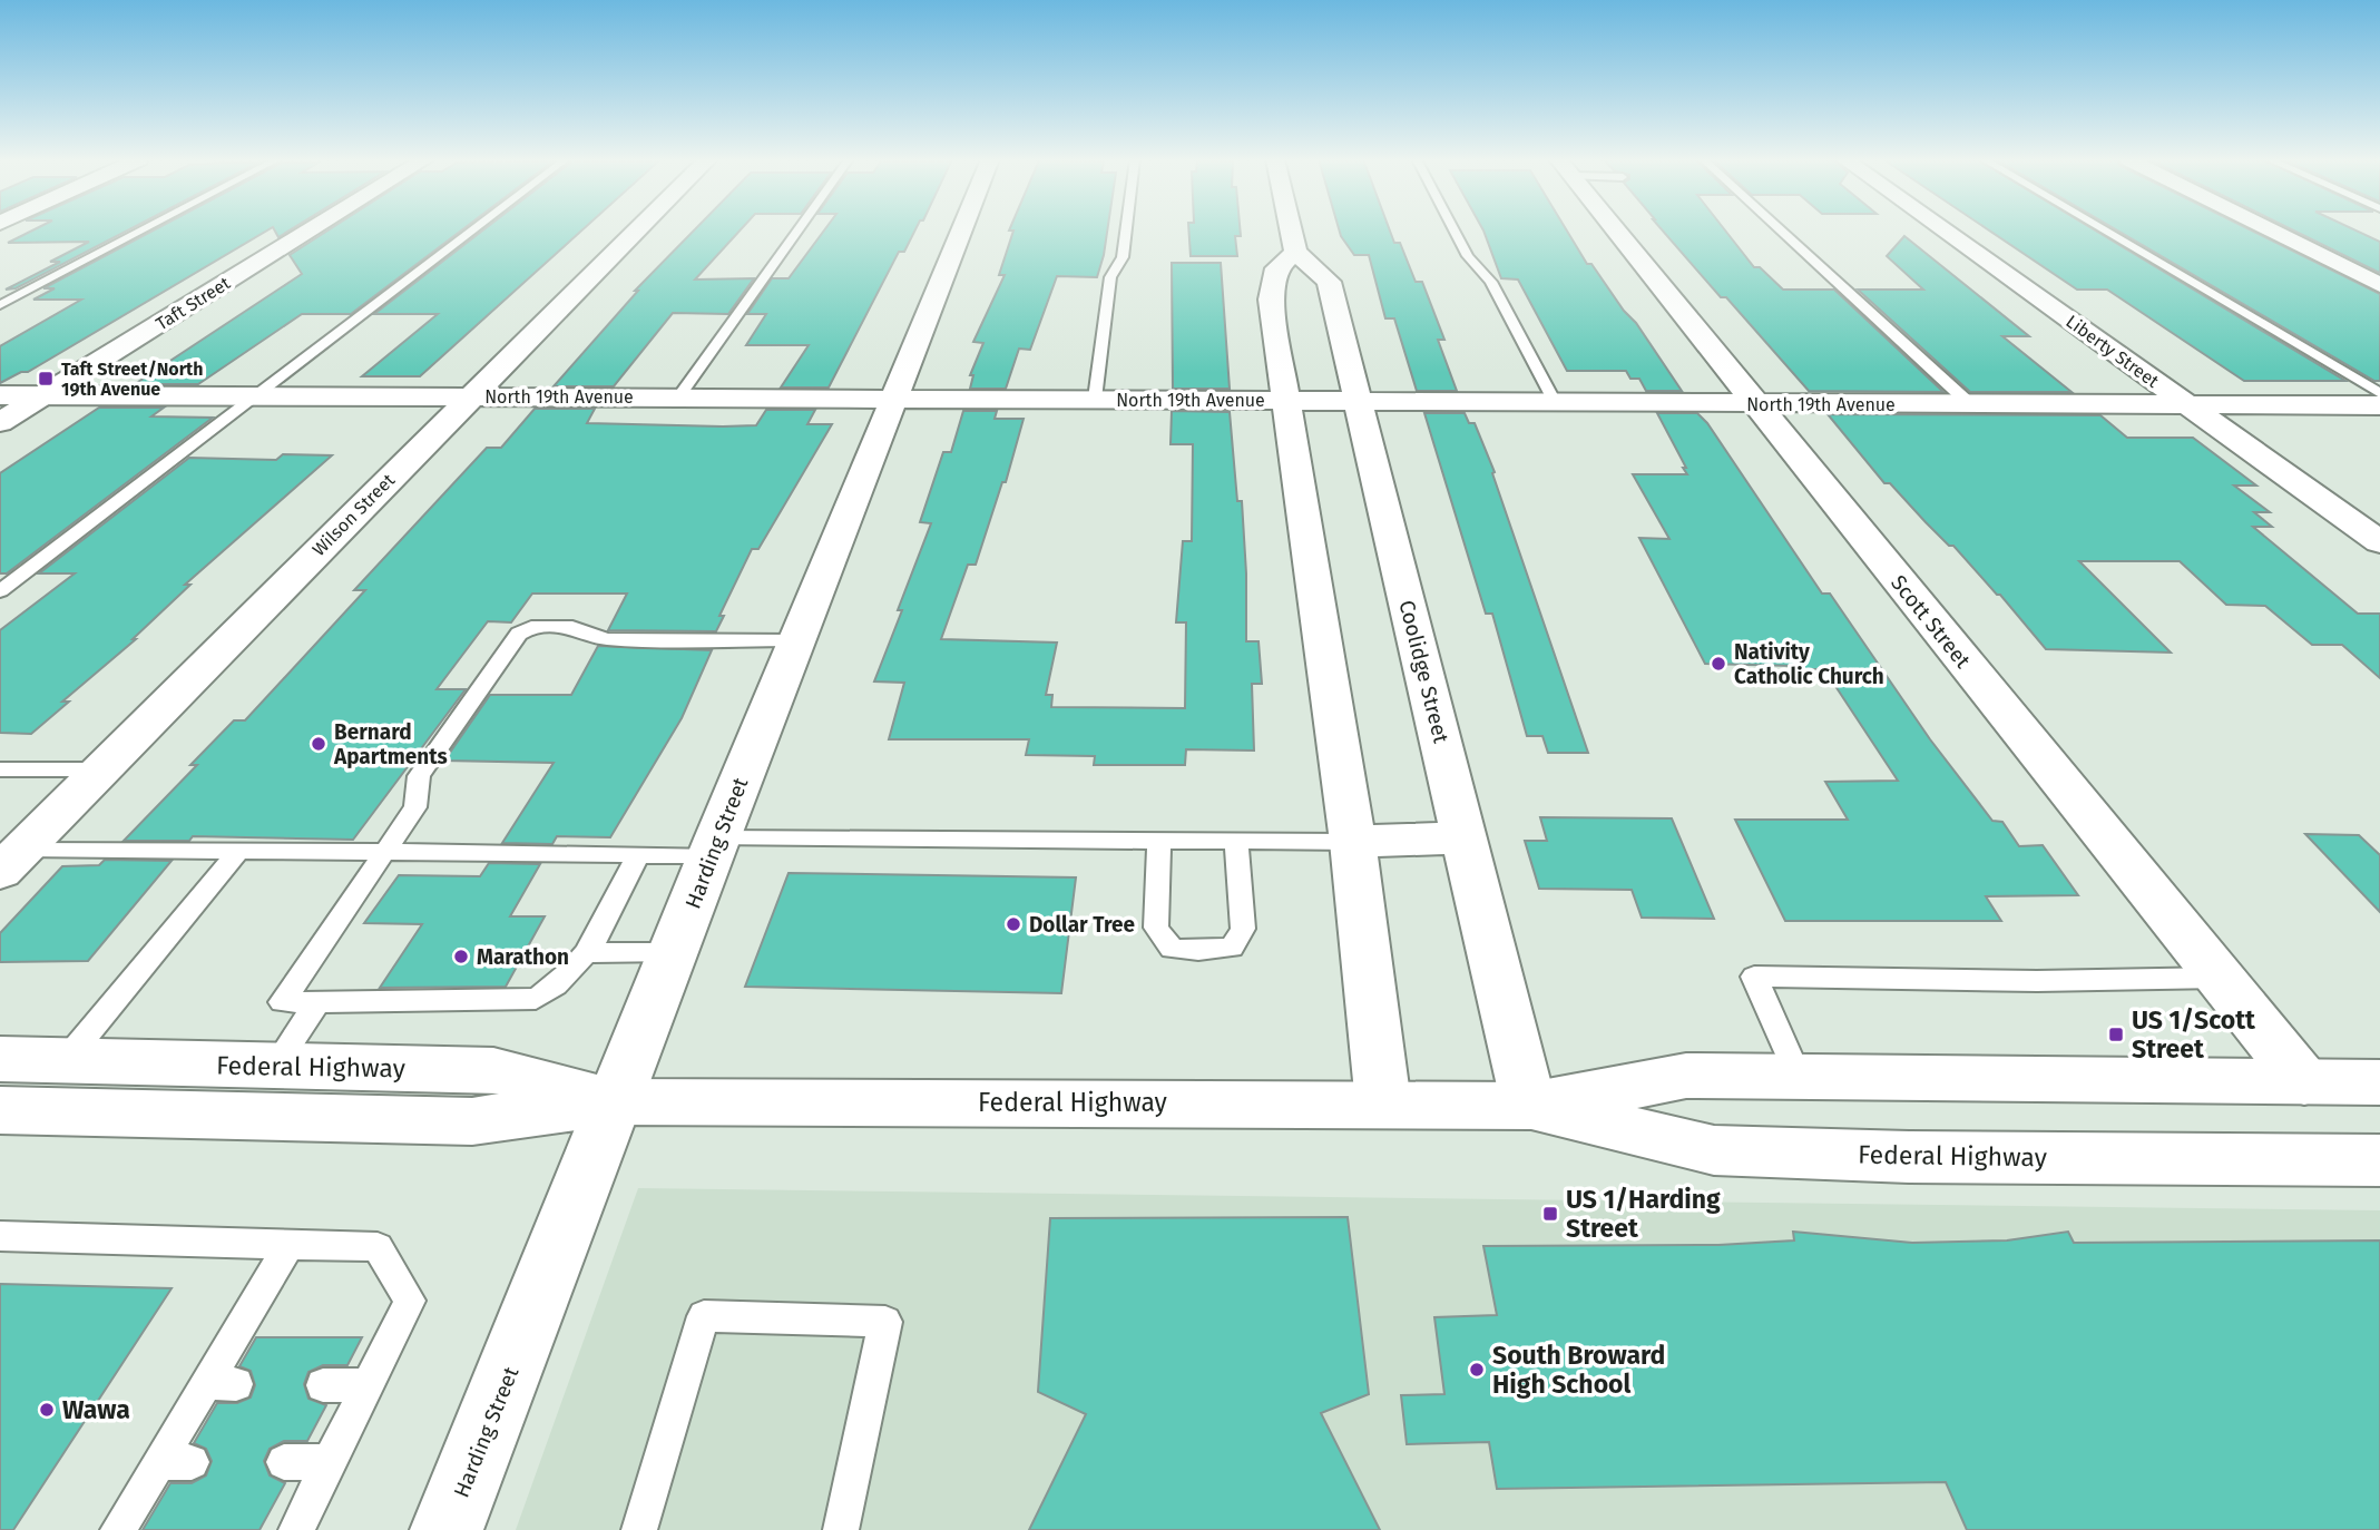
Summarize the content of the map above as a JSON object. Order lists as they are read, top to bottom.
{
  "streets": {
    "street": [
      "Taft Street",
      "Liberty Street",
      "North 19th Avenue",
      "Wilson Street",
      "Scott Street",
      "Coolidge Street",
      "Harding Street",
      "Federal Highway"
    ]
  },
  "crossings": [
    ["Taft Street", "North 19th Avenue"],
    ["Liberty Street", "North 19th Avenue"],
    ["North 19th Avenue", "Wilson Street"],
    ["North 19th Avenue", "Scott Street"],
    ["North 19th Avenue", "Coolidge Street"],
    ["North 19th Avenue", "Harding Street"],
    ["Scott Street", "Federal Highway"],
    ["Coolidge Street", "Federal Highway"],
    ["Harding Street", "Federal Highway"]
  ],
  "places": {
    "transit": ["Taft Street/North 19th Avenue", "US 1/Scott Street", "US 1/Harding Street"],
    "other": [
      "Nativity Catholic Church",
      "Bernard Apartments",
      "Dollar Tree",
      "Marathon",
      "South Broward High School",
      "Wawa"
    ]
  }
}
